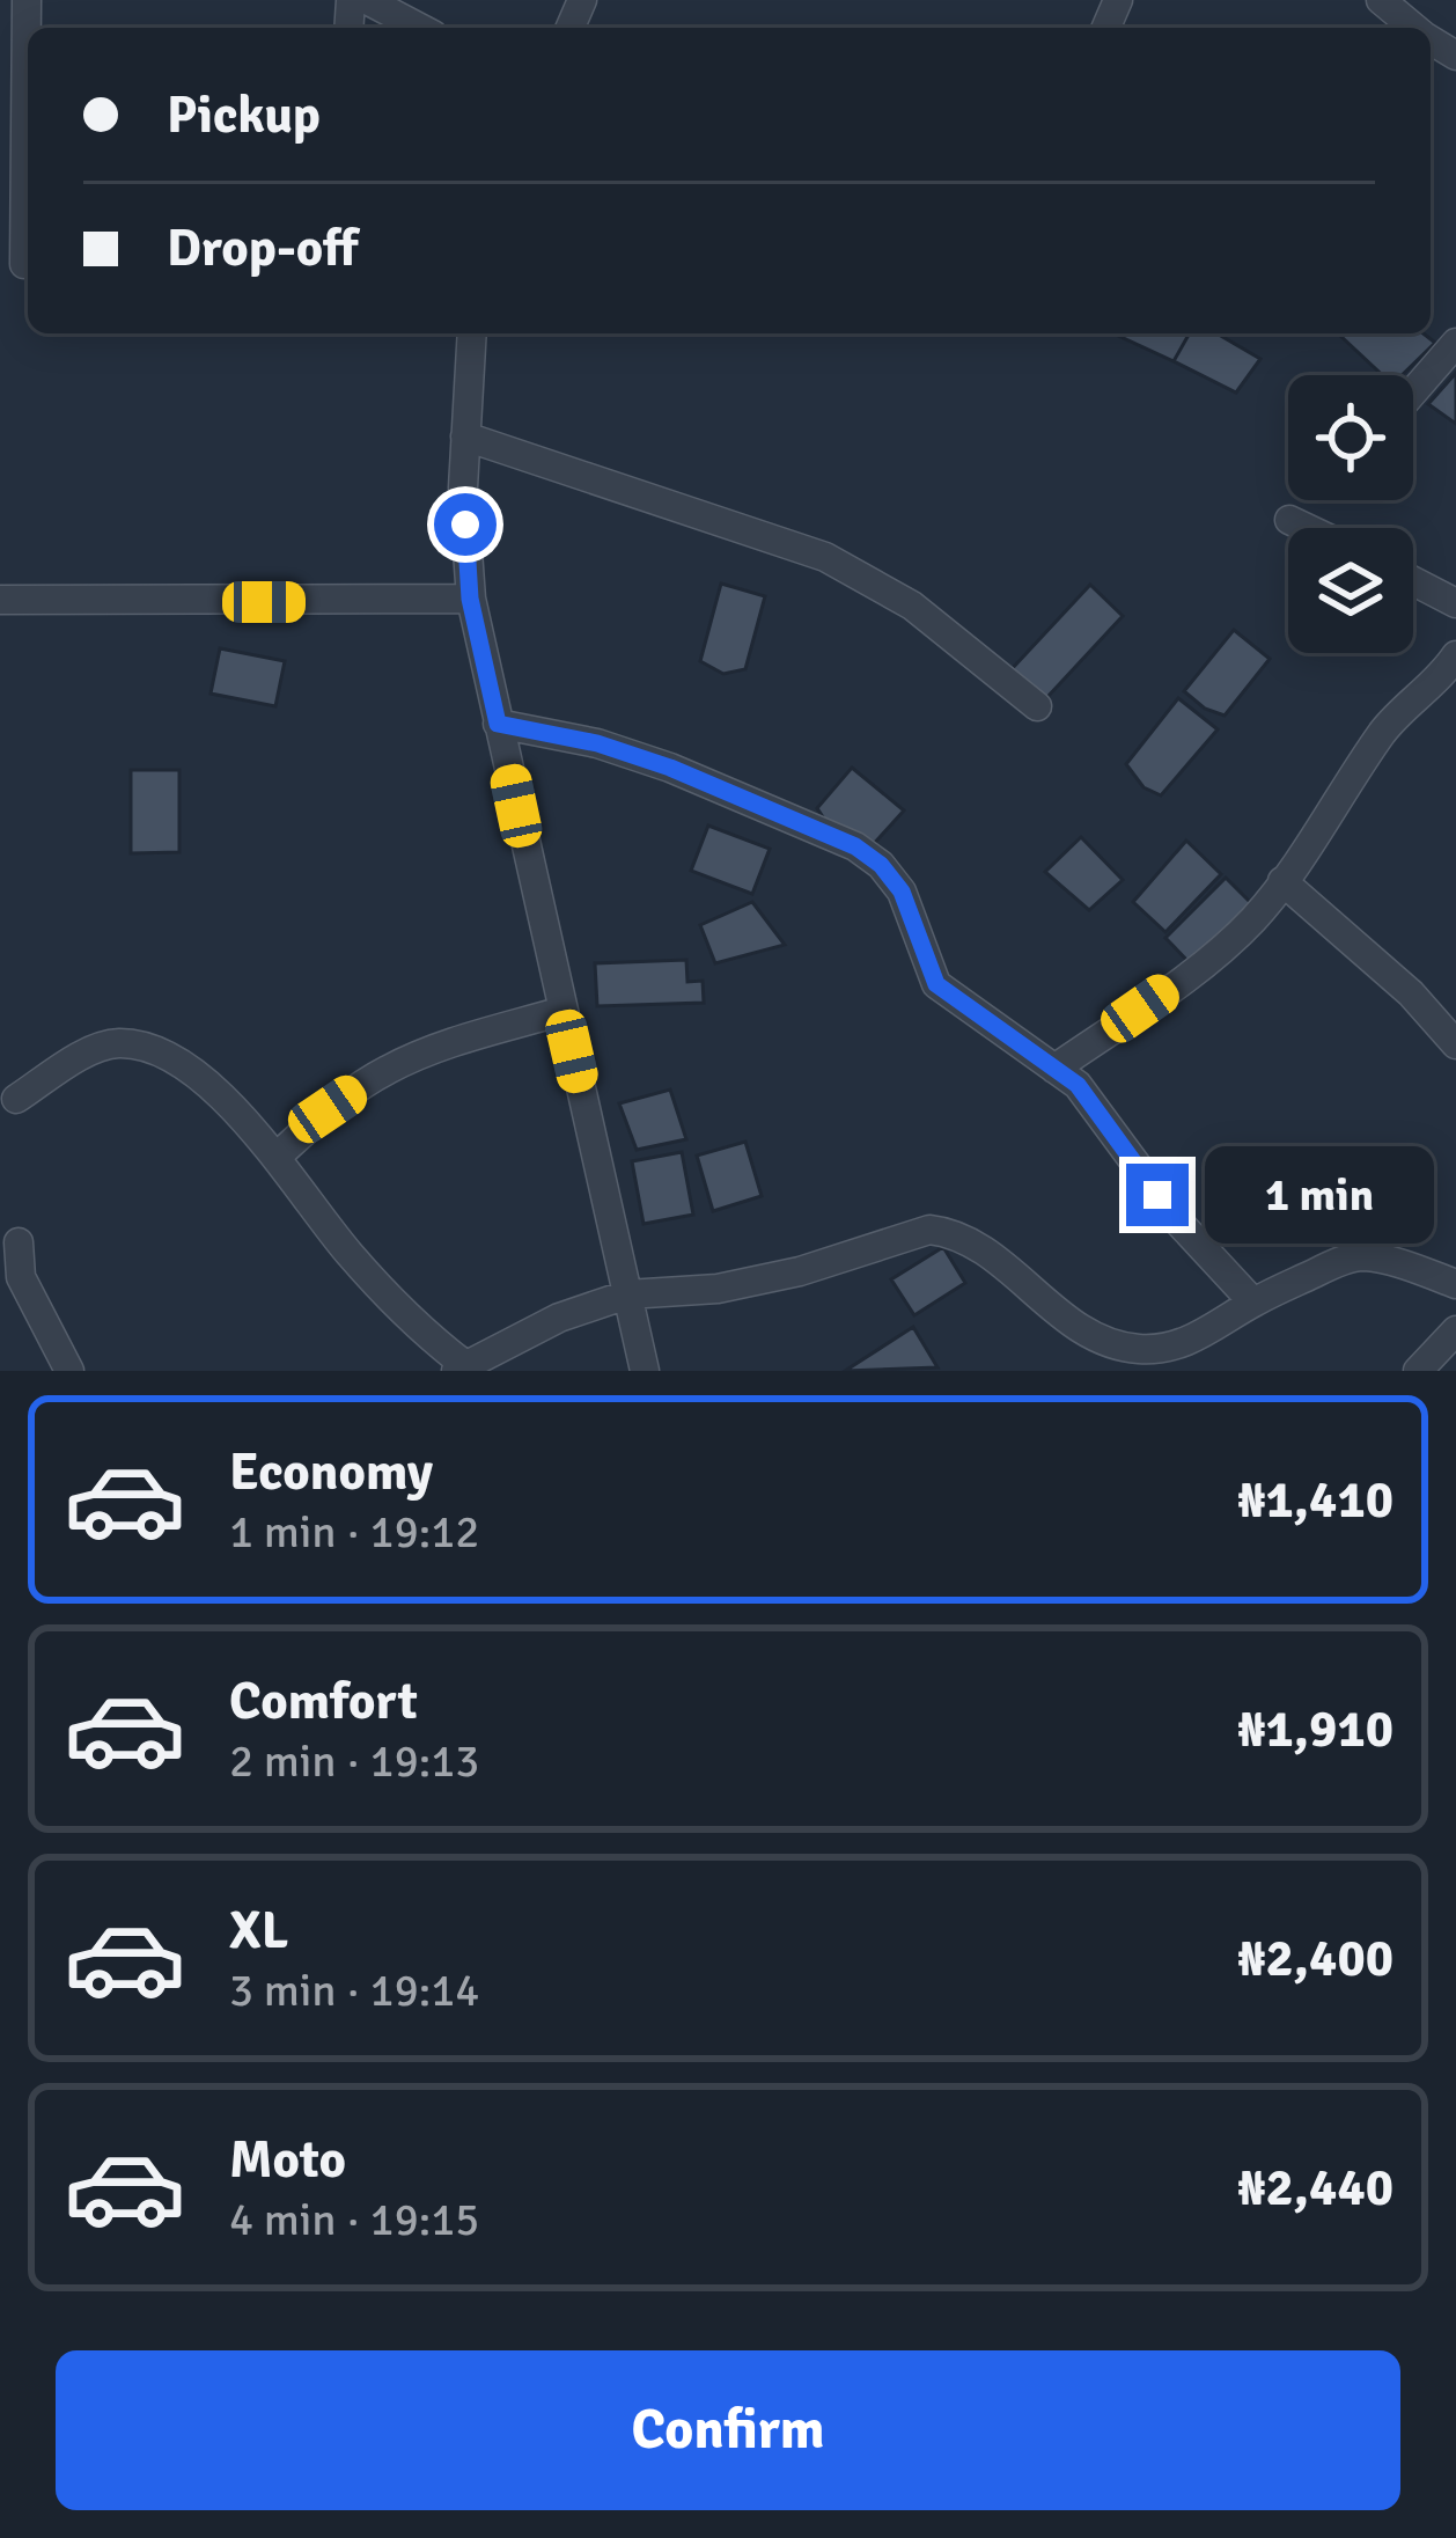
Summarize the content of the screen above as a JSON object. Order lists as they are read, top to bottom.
{
  "page": {
    "banner": ["Pickup", "Drop-off"],
    "bubble": "1 min",
    "list": [
      {
        "name": "Economy",
        "note": "1 min · 19:12",
        "value": "₦1,410"
      },
      {
        "name": "Comfort",
        "note": "2 min · 19:13",
        "value": "₦1,910"
      },
      {
        "name": "XL",
        "note": "3 min · 19:14",
        "value": "₦2,400"
      },
      {
        "name": "Moto",
        "note": "4 min · 19:15",
        "value": "₦2,440"
      }
    ],
    "buttons": "Confirm"
  }
}
